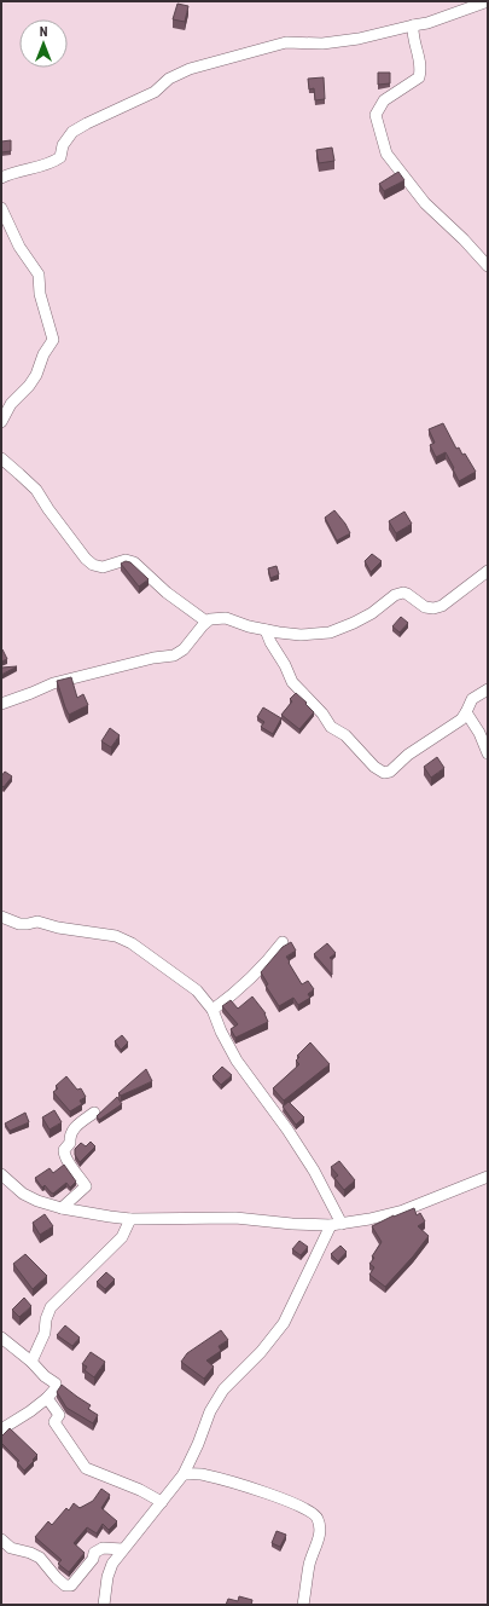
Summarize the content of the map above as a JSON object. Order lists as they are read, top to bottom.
{
  "north": "top"
}
